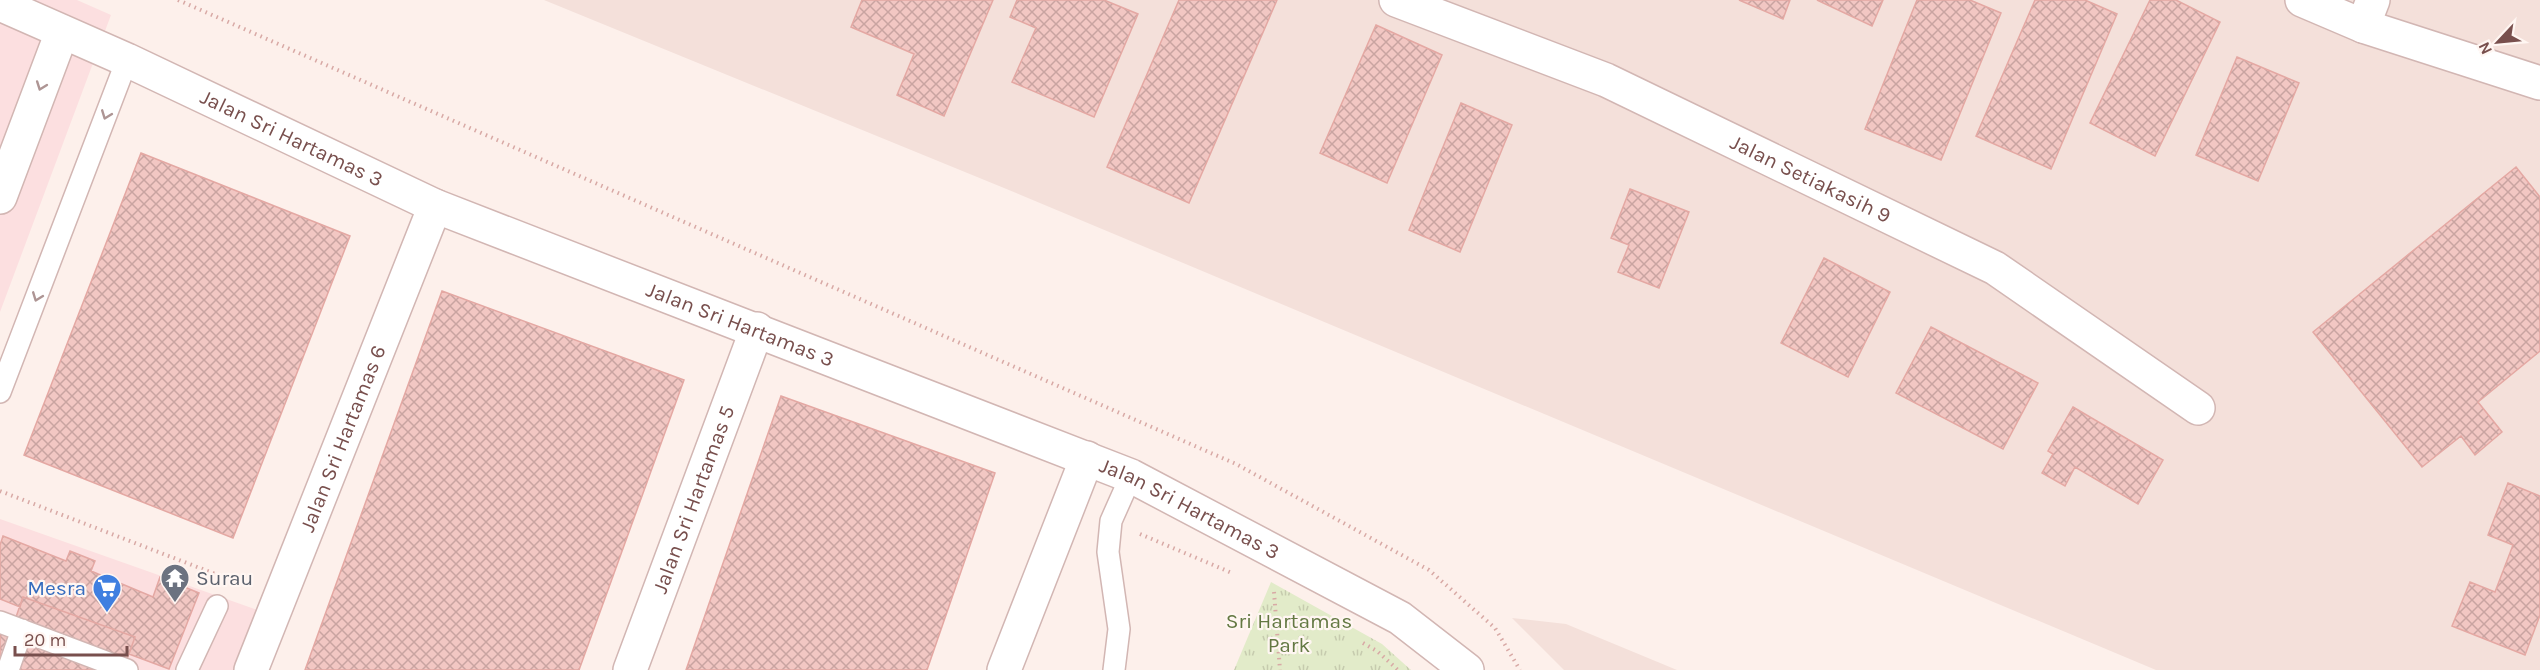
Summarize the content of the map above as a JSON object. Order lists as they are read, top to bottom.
{
  "streets": {
    "street": [
      "Jalan Sri Hartamas 3",
      "Jalan Setiakasih 9",
      "Jalan Sri Hartamas 6",
      "Jalan Sri Hartamas 5"
    ]
  },
  "crossings": [
    ["Jalan Sri Hartamas 3", "Jalan Sri Hartamas 6"],
    ["Jalan Sri Hartamas 3", "Jalan Sri Hartamas 5"]
  ],
  "parks": ["Sri Hartamas Park"],
  "places": {
    "temple": ["Surau"],
    "supermarket": ["Mesra"]
  },
  "scale_bar": "20 m",
  "north": "bottom left"
}
